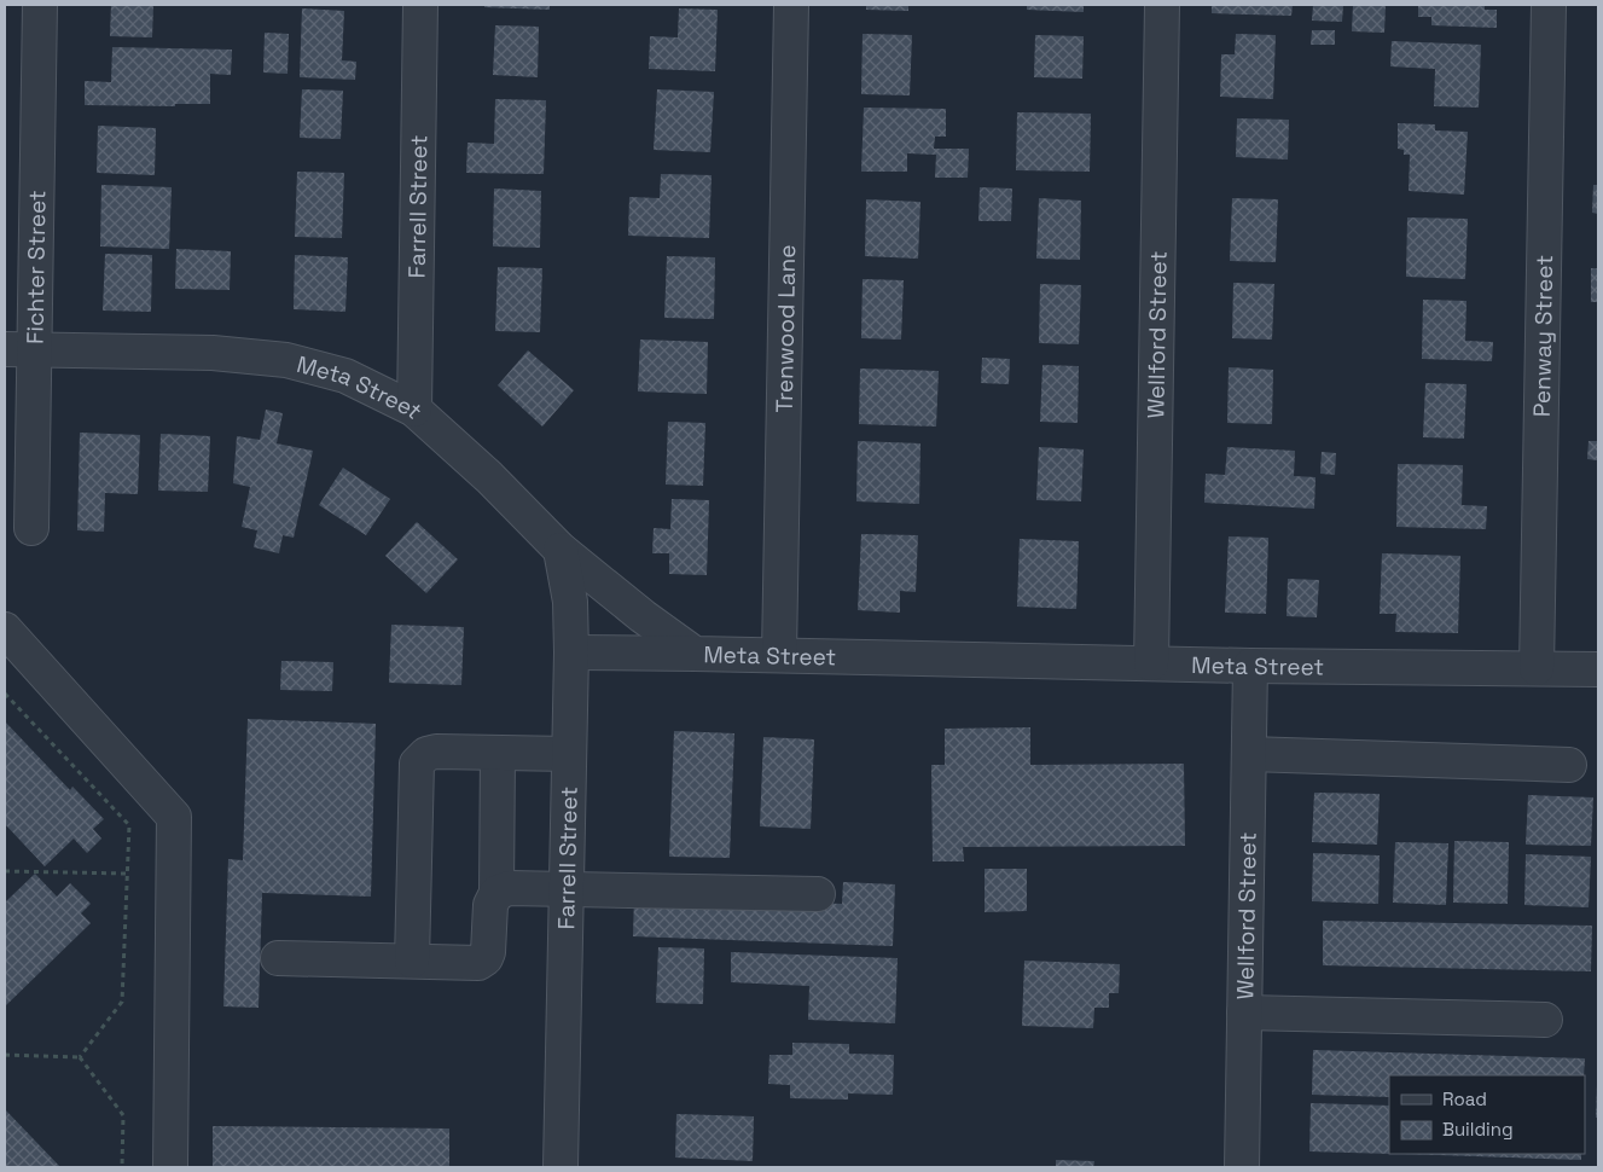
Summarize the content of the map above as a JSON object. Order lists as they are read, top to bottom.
{
  "streets": {
    "street": [
      "Farrell Street",
      "Fichter Street",
      "Trenwood Lane",
      "Wellford Street",
      "Penway Street",
      "Meta Street"
    ]
  },
  "crossings": [
    ["Farrell Street", "Meta Street"],
    ["Fichter Street", "Meta Street"],
    ["Trenwood Lane", "Meta Street"],
    ["Wellford Street", "Meta Street"],
    ["Penway Street", "Meta Street"]
  ],
  "legend": ["Road", "Building"]
}
